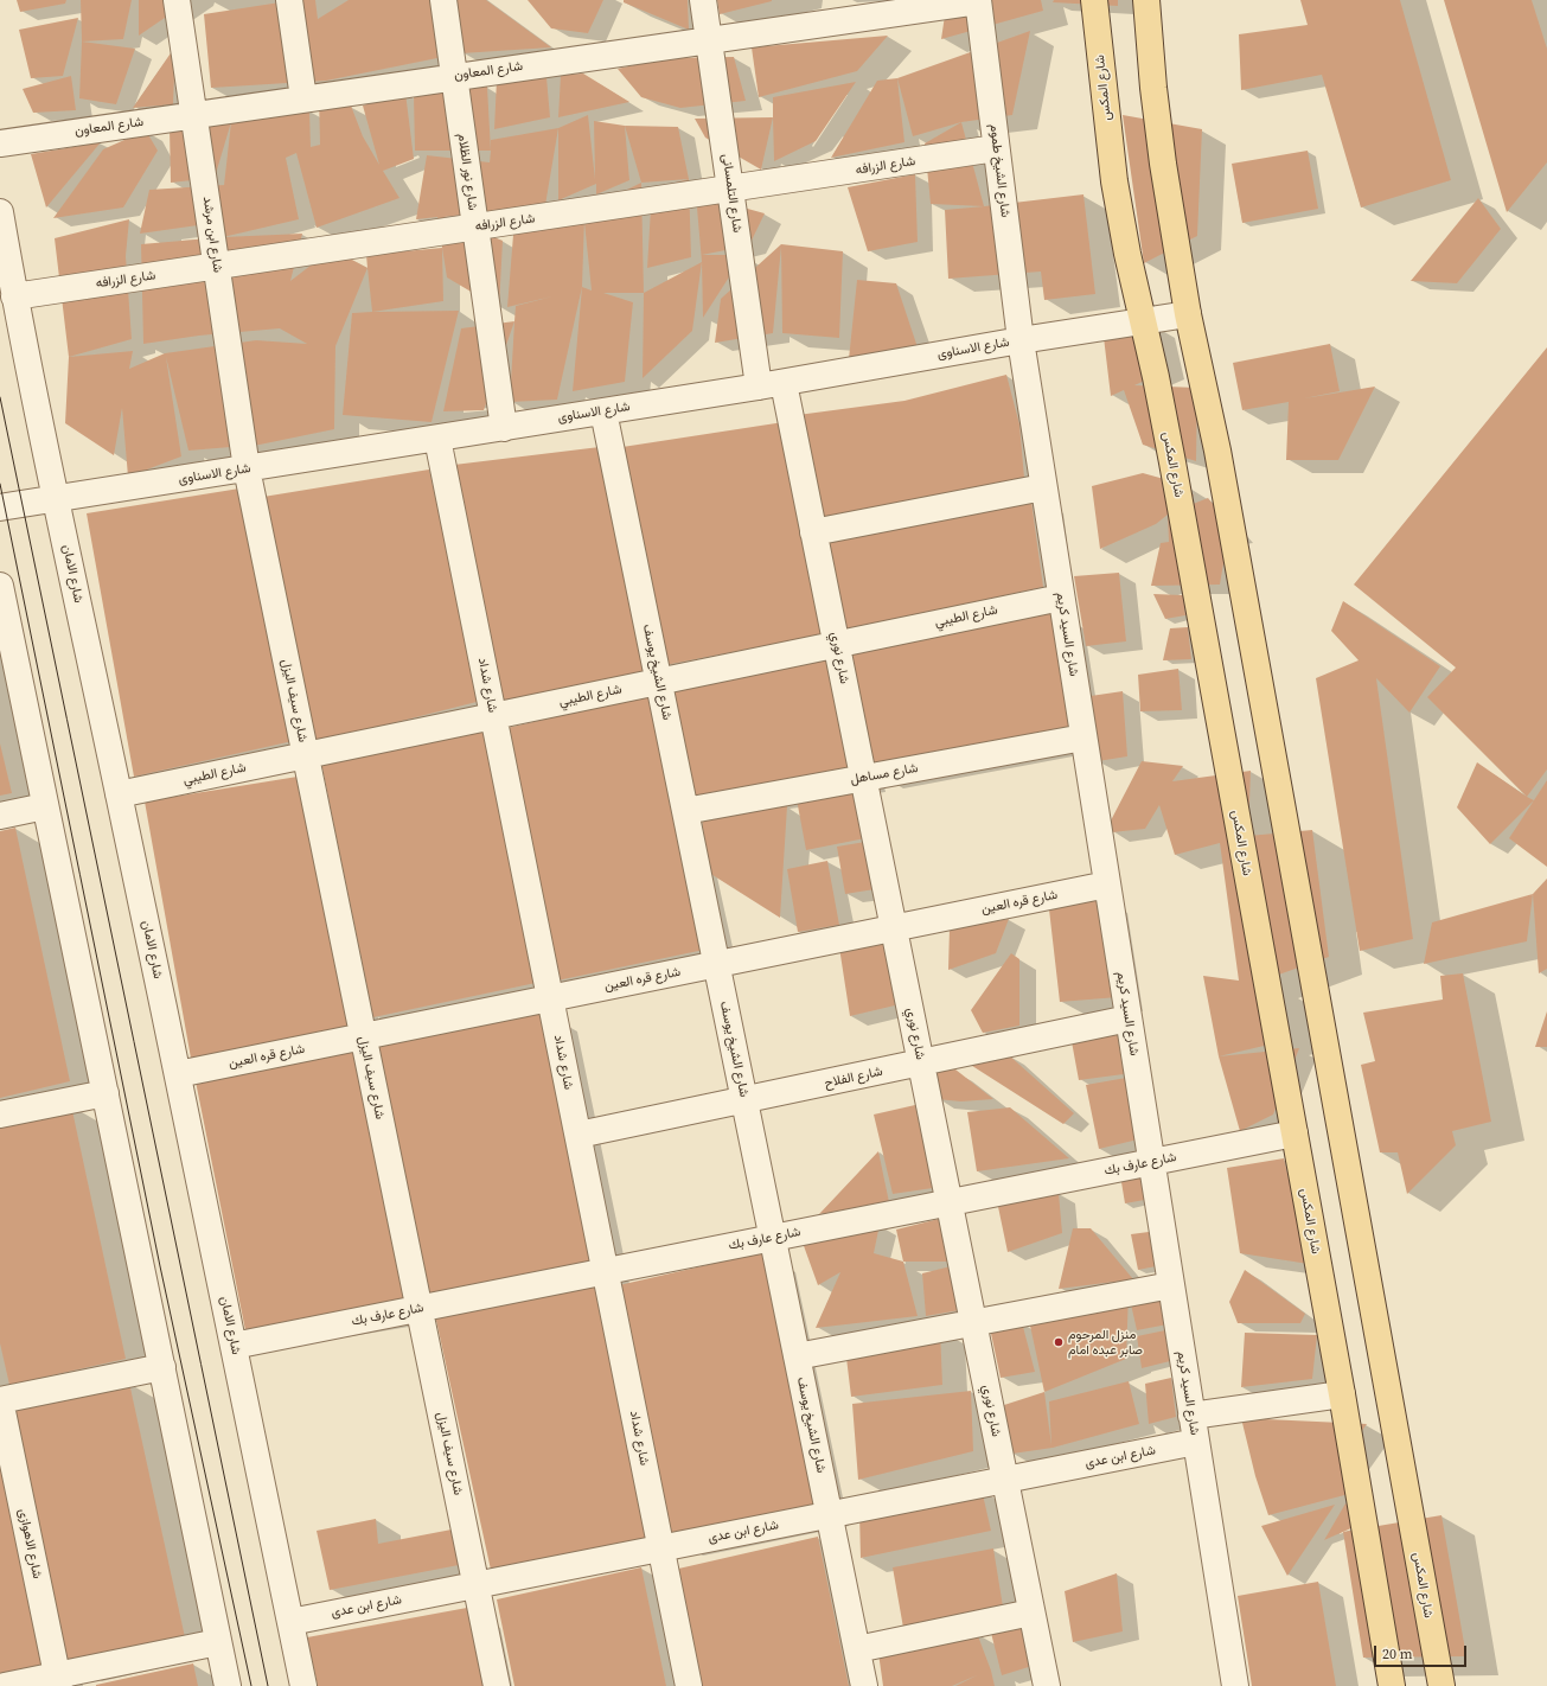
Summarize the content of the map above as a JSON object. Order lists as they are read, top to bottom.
{
  "streets": {
    "main road": ["شارع المكس"],
    "street": [
      "شارع المعاون",
      "شارع الزرافه",
      "شارع الشيخ طموم",
      "شارع نور الظلام",
      "شارع التلمسانى",
      "شارع ابن مرشد",
      "شارع الاسناوى",
      "شارع الامان",
      "شارع الطيبي",
      "شارع السيد كريم",
      "شارع نوري",
      "شارع الشيخ يوسف",
      "شارع شداد",
      "شارع سيف اليزل",
      "شارع مساهل",
      "شارع قره العين",
      "شارع الفلاح",
      "شارع عارف بك",
      "شارع ابن عدى",
      "شارع الاهوازى"
    ]
  },
  "crossings": [
    ["شارع المعاون", "شارع الشيخ طموم"],
    ["شارع المعاون", "شارع نور الظلام"],
    ["شارع المعاون", "شارع التلمسانى"],
    ["شارع المعاون", "شارع ابن مرشد"],
    ["شارع المكس", "شارع الاسناوى"],
    ["شارع المكس", "شارع عارف بك"],
    ["شارع الزرافه", "شارع الشيخ طموم"],
    ["شارع الزرافه", "شارع نور الظلام"],
    ["شارع الزرافه", "شارع التلمسانى"],
    ["شارع الزرافه", "شارع ابن مرشد"],
    ["شارع الزرافه", "شارع الامان"],
    ["شارع الشيخ طموم", "شارع الاسناوى"],
    ["شارع الشيخ طموم", "شارع السيد كريم"],
    ["شارع نور الظلام", "شارع الاسناوى"],
    ["شارع التلمسانى", "شارع الاسناوى"],
    ["شارع التلمسانى", "شارع نوري"],
    ["شارع ابن مرشد", "شارع الاسناوى"],
    ["شارع ابن مرشد", "شارع سيف اليزل"],
    ["شارع الاسناوى", "شارع الامان"],
    ["شارع الاسناوى", "شارع السيد كريم"],
    ["شارع الاسناوى", "شارع نوري"],
    ["شارع الاسناوى", "شارع الشيخ يوسف"],
    ["شارع الاسناوى", "شارع شداد"],
    ["شارع الاسناوى", "شارع سيف اليزل"],
    ["شارع الامان", "شارع الطيبي"],
    ["شارع الامان", "شارع قره العين"],
    ["شارع الامان", "شارع عارف بك"],
    ["شارع الامان", "شارع ابن عدى"],
    ["شارع الطيبي", "شارع السيد كريم"],
    ["شارع الطيبي", "شارع نوري"],
    ["شارع الطيبي", "شارع الشيخ يوسف"],
    ["شارع الطيبي", "شارع شداد"],
    ["شارع الطيبي", "شارع سيف اليزل"],
    ["شارع السيد كريم", "شارع مساهل"],
    ["شارع السيد كريم", "شارع قره العين"],
    ["شارع السيد كريم", "شارع الفلاح"],
    ["شارع السيد كريم", "شارع عارف بك"],
    ["شارع السيد كريم", "شارع ابن عدى"],
    ["شارع نوري", "شارع مساهل"],
    ["شارع نوري", "شارع قره العين"],
    ["شارع نوري", "شارع الفلاح"],
    ["شارع نوري", "شارع عارف بك"],
    ["شارع نوري", "شارع ابن عدى"],
    ["شارع الشيخ يوسف", "شارع مساهل"],
    ["شارع الشيخ يوسف", "شارع قره العين"],
    ["شارع الشيخ يوسف", "شارع الفلاح"],
    ["شارع الشيخ يوسف", "شارع عارف بك"],
    ["شارع الشيخ يوسف", "شارع ابن عدى"],
    ["شارع شداد", "شارع قره العين"],
    ["شارع شداد", "شارع الفلاح"],
    ["شارع شداد", "شارع عارف بك"],
    ["شارع شداد", "شارع ابن عدى"],
    ["شارع سيف اليزل", "شارع قره العين"],
    ["شارع سيف اليزل", "شارع عارف بك"],
    ["شارع سيف اليزل", "شارع ابن عدى"]
  ],
  "places": ["منزل المرحوم صابر عبده امام"],
  "scale_bar": "20 m"
}
